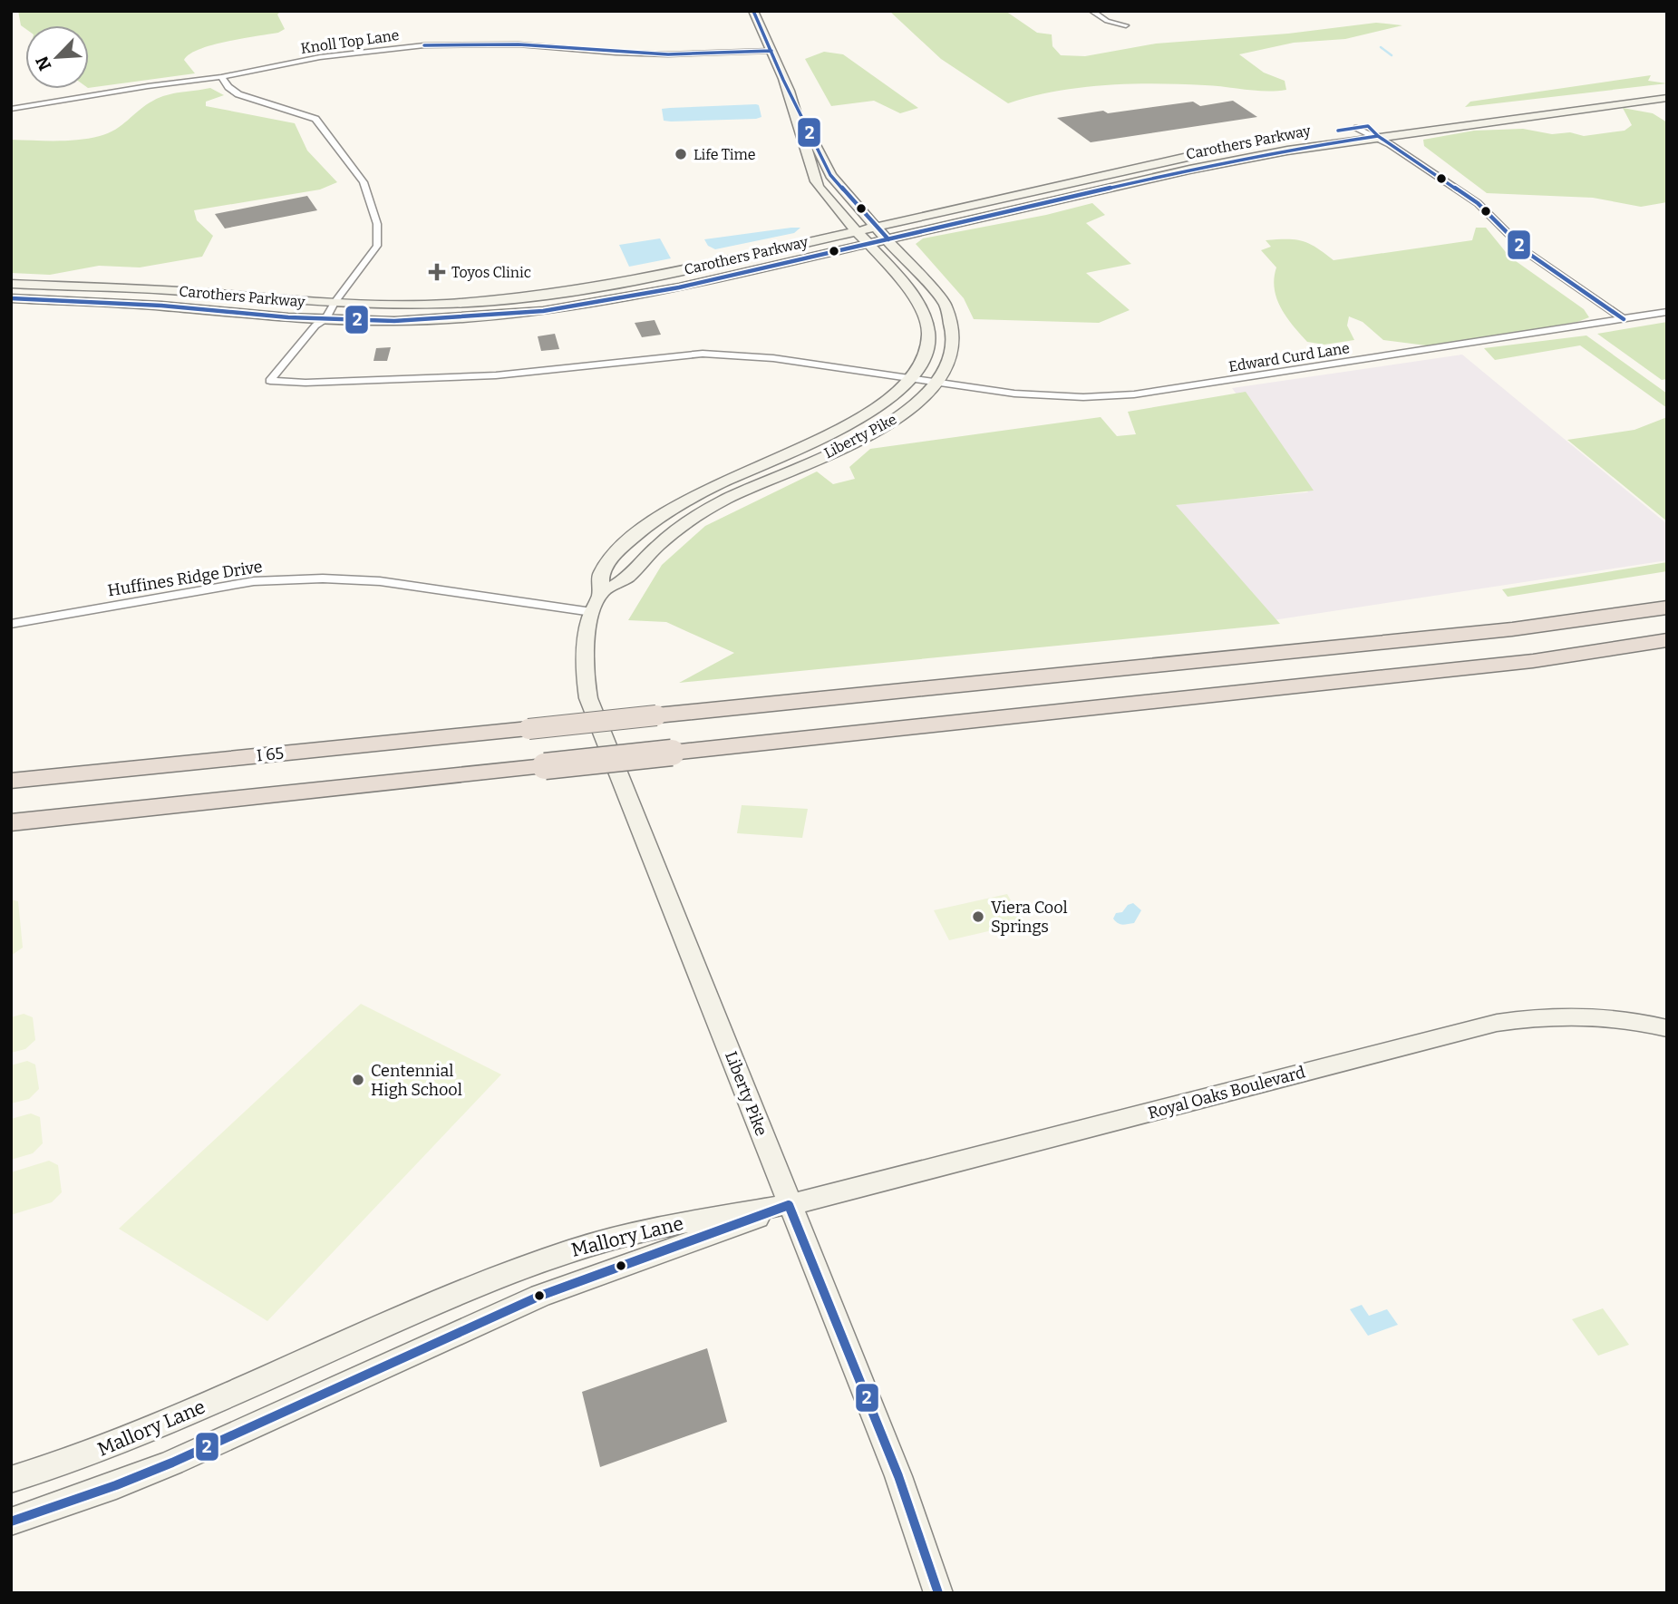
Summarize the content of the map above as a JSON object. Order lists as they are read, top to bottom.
{
  "streets": {
    "highway": ["I 65"],
    "main road": [
      "Carothers Parkway",
      "Liberty Pike",
      "Royal Oaks Boulevard",
      "Mallory Lane"
    ],
    "street": ["Knoll Top Lane", "Edward Curd Lane", "Huffines Ridge Drive"]
  },
  "crossings": [
    ["Knoll Top Lane", "Liberty Pike"],
    ["Carothers Parkway", "Edward Curd Lane"],
    ["Carothers Parkway", "Liberty Pike"],
    ["Edward Curd Lane", "Liberty Pike"],
    ["Liberty Pike", "Huffines Ridge Drive"],
    ["Liberty Pike", "Royal Oaks Boulevard"],
    ["Liberty Pike", "Mallory Lane"],
    ["Royal Oaks Boulevard", "Mallory Lane"]
  ],
  "places": {
    "other": ["Life Time", "Viera Cool Springs", "Centennial High School"],
    "health": ["Toyos Clinic"]
  },
  "lines": ["transit line 2"],
  "north": "bottom left"
}
